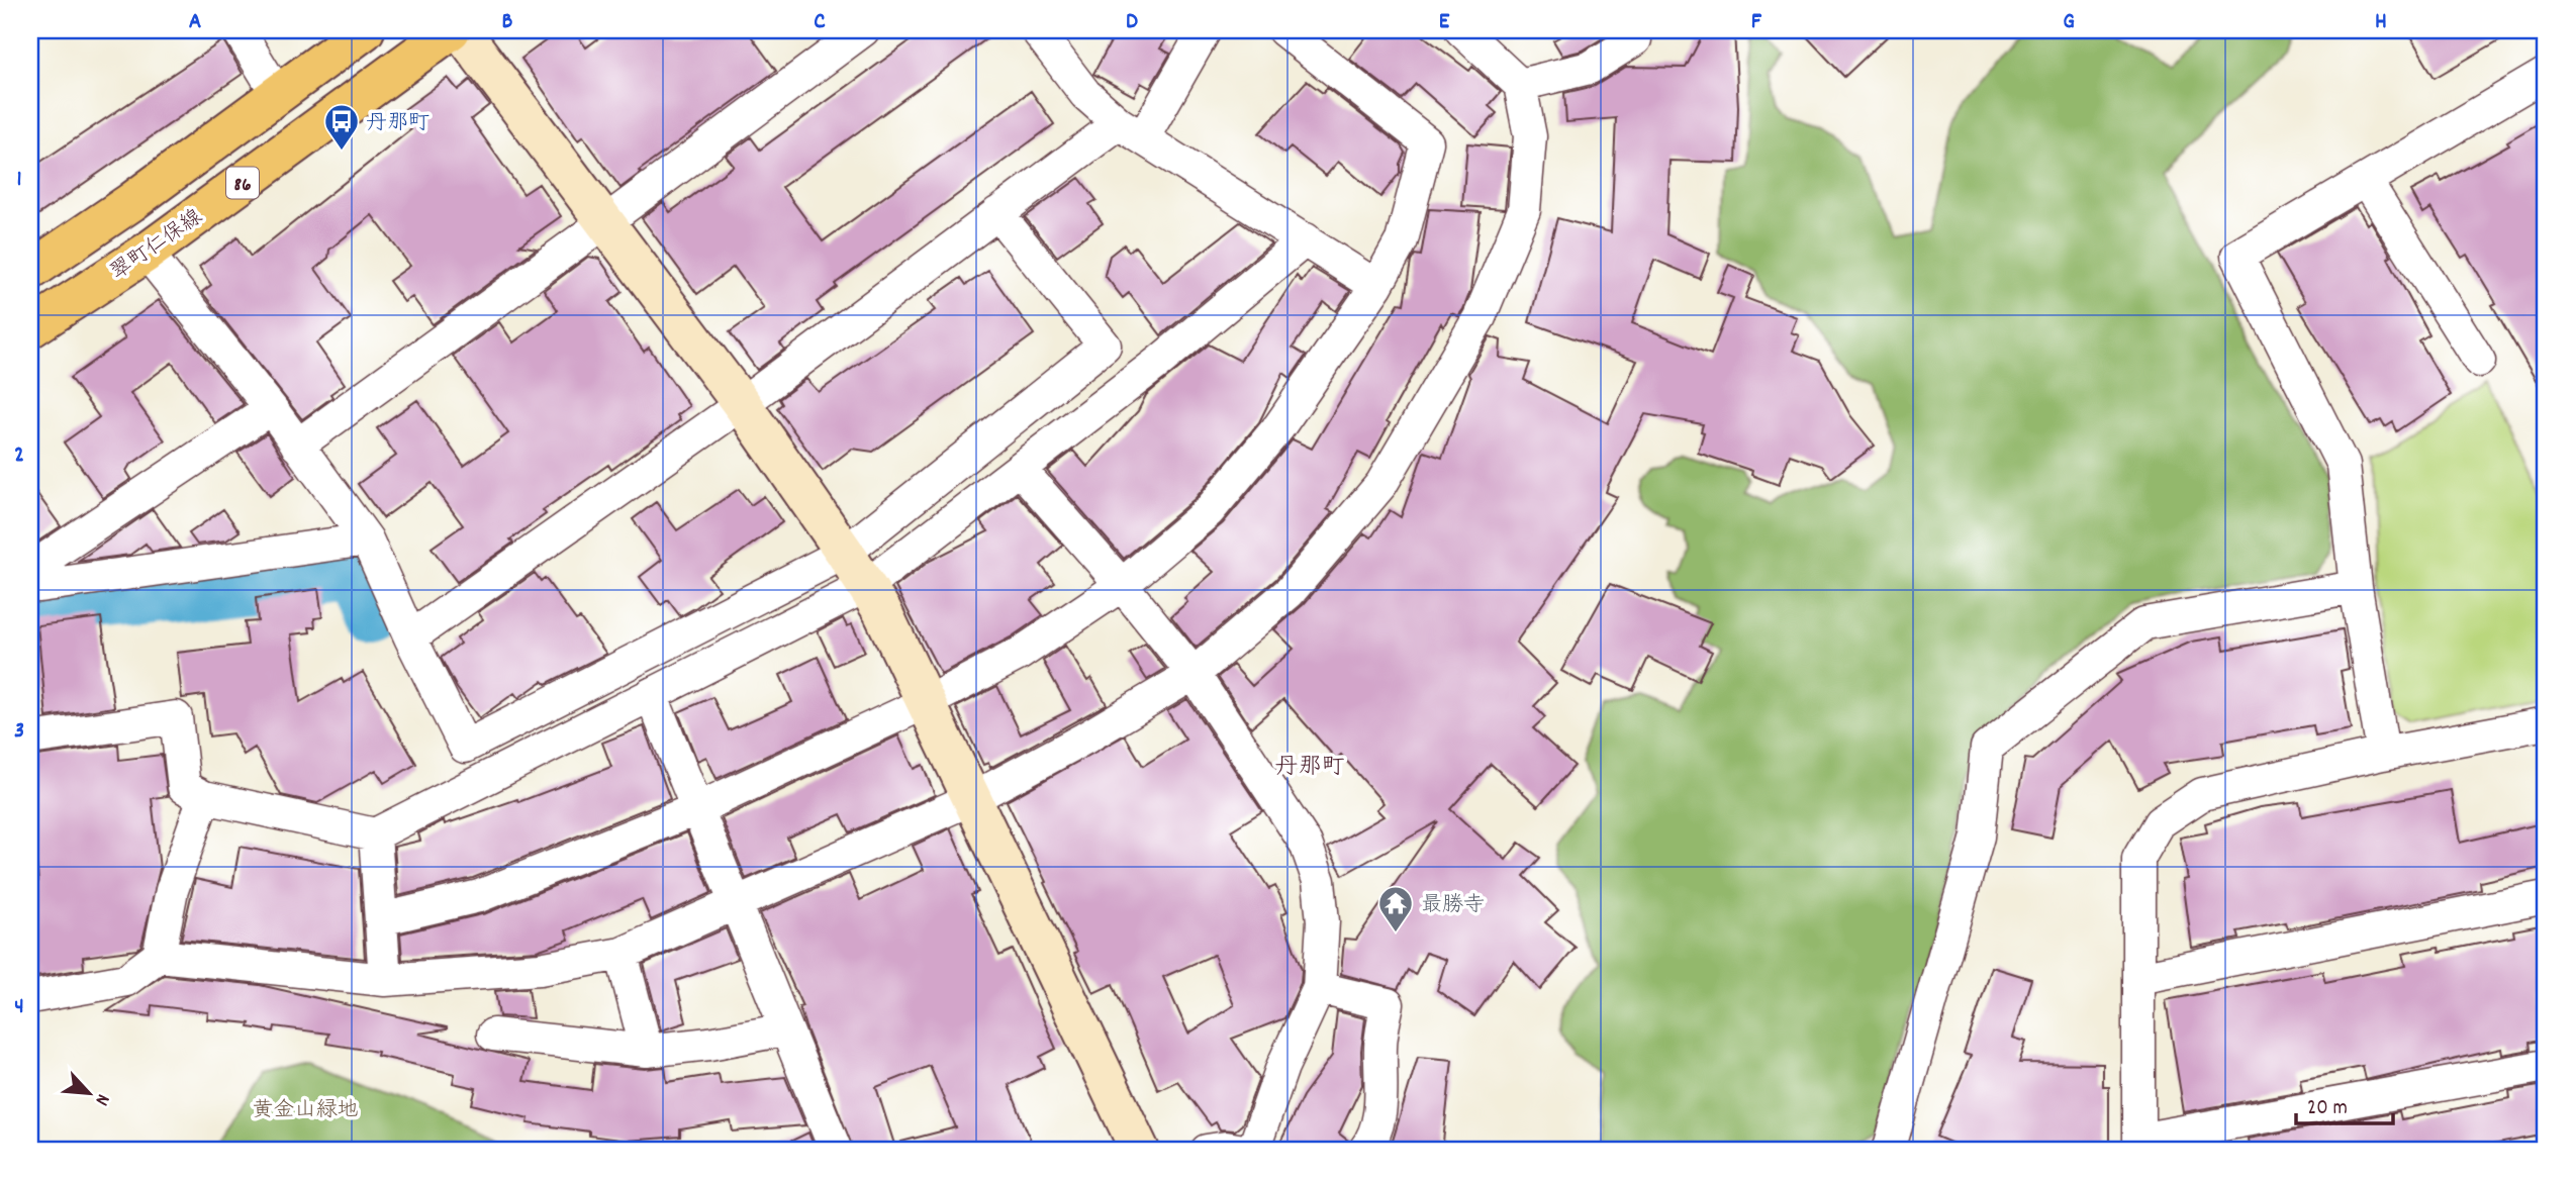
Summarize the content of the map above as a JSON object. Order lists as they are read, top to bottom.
{
  "streets": {
    "main road": ["86", "翠町仁保線"]
  },
  "districts": ["丹那町"],
  "parks": ["黄金山緑地"],
  "places": {
    "bus stop": ["丹那町"],
    "temple": ["最勝寺"]
  },
  "scale_bar": "20 m",
  "north": "bottom right",
  "grid": {
    "columns": [
      "A",
      "B",
      "C",
      "D",
      "E",
      "F",
      "G",
      "H"
    ],
    "rows": [
      "1",
      "2",
      "3",
      "4"
    ]
  }
}
